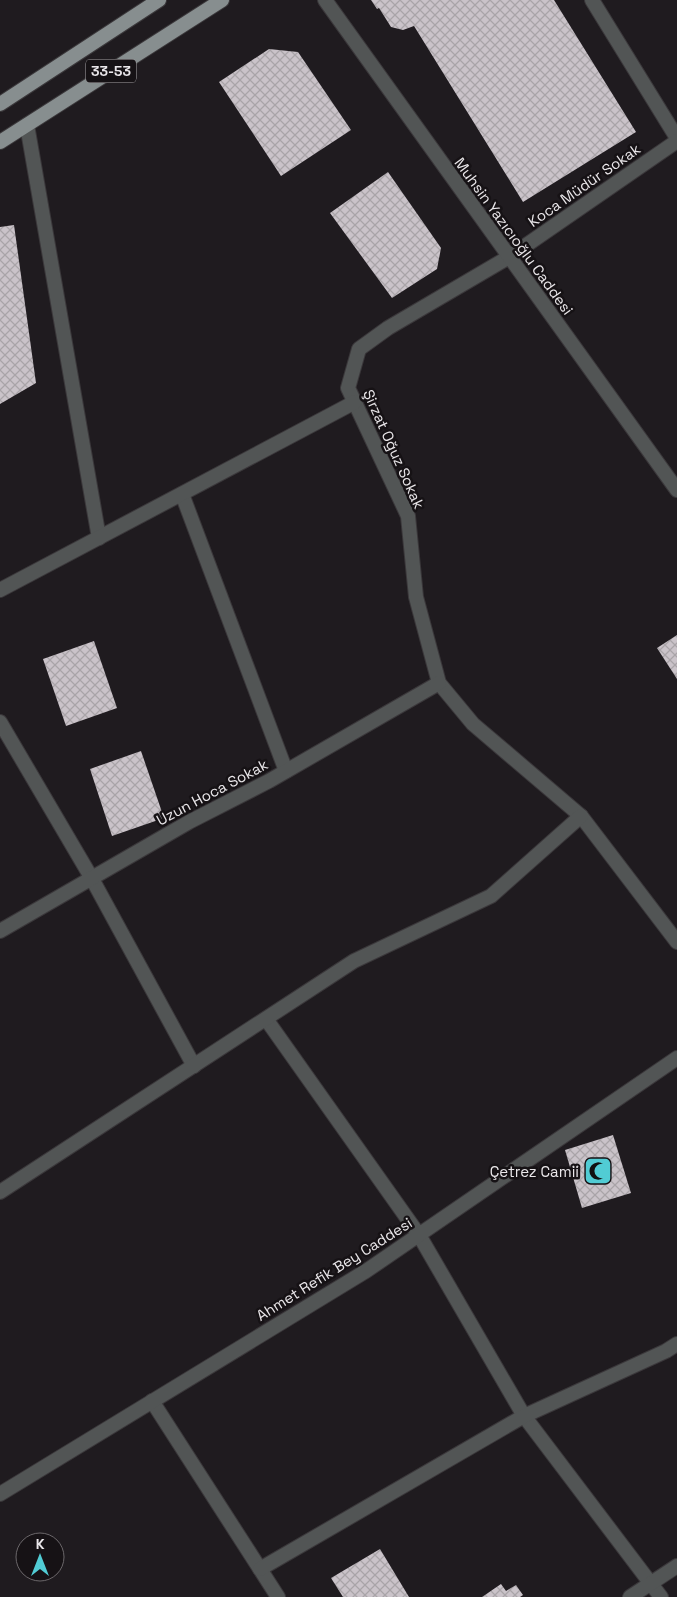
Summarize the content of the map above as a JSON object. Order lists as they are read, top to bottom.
{
  "streets": {
    "main road": ["33-53"],
    "street": [
      "Koca Müdür Sokak",
      "Muhsin Yazıcıoğlu Caddesi",
      "Şirzat Oğuz Sokak",
      "Uzun Hoca Sokak",
      "Ahmet Refik Bey Caddesi"
    ]
  },
  "crossings": [
    ["Koca Müdür Sokak", "Muhsin Yazıcıoğlu Caddesi"],
    ["Koca Müdür Sokak", "Şirzat Oğuz Sokak"],
    ["Muhsin Yazıcıoğlu Caddesi", "Şirzat Oğuz Sokak"],
    ["Şirzat Oğuz Sokak", "Uzun Hoca Sokak"]
  ],
  "places": {
    "mosque": ["Çetrez Camii"]
  },
  "north": "top"
}
